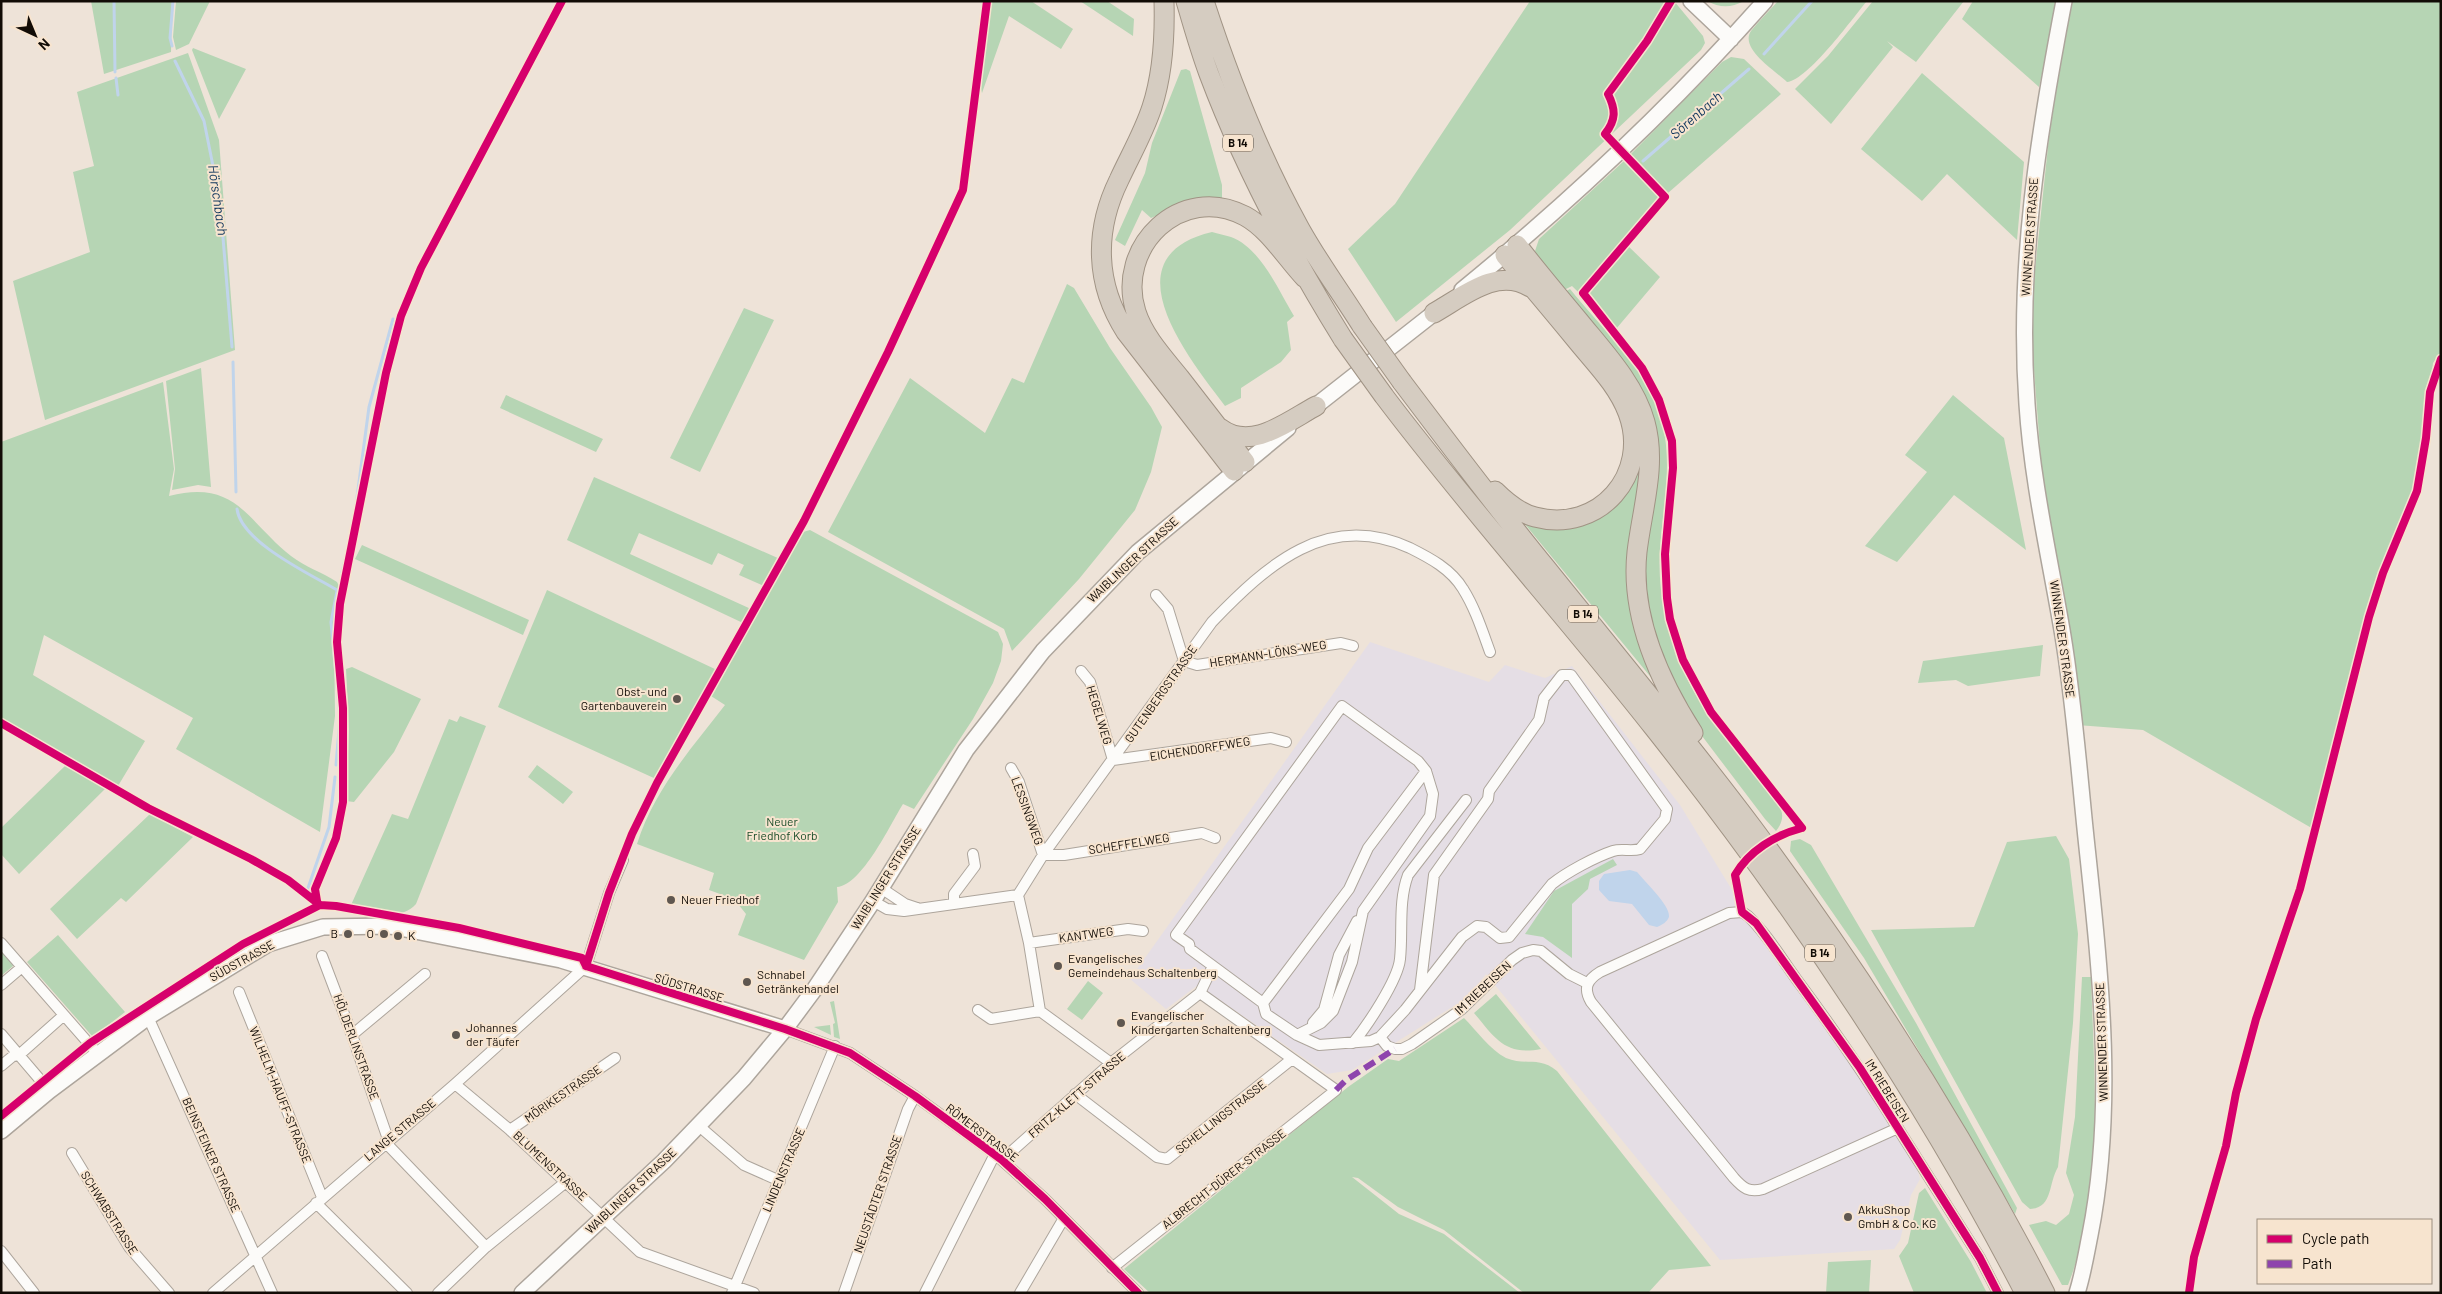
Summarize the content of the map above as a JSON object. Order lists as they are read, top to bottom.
{
  "streets": {
    "highway": ["B 14"],
    "street": [
      "WINNENDER STRASSE",
      "WAIBLINGER STRASSE",
      "HERMANN-LÖNS-WEG",
      "GUTENBERGSTRASSE",
      "HEGELWEG",
      "EICHENDORFFWEG",
      "LESSINGWEG",
      "SCHEFFELWEG",
      "KANTWEG",
      "SÜDSTRASSE",
      "IM RIEBEISEN",
      "HÖLDERLINSTRASSE",
      "MÖRIKESTRASSE",
      "WILHELM-HAUFF-STRASSE",
      "FRITZ-KLETT-STRASSE",
      "SCHELLINGSTRASSE",
      "LANGE STRASSE",
      "RÖMERSTRASSE",
      "BEINSTEINER STRASSE",
      "BLUMENSTRASSE",
      "LINDENSTRASSE",
      "ALBRECHT-DÜRER-STRASSE",
      "NEUSTÄDTER STRASSE",
      "SCHWABSTRASSE"
    ]
  },
  "crossings": [
    ["WAIBLINGER STRASSE", "SÜDSTRASSE"],
    ["WAIBLINGER STRASSE", "RÖMERSTRASSE"],
    ["WAIBLINGER STRASSE", "BLUMENSTRASSE"],
    ["HERMANN-LÖNS-WEG", "GUTENBERGSTRASSE"],
    ["GUTENBERGSTRASSE", "HEGELWEG"],
    ["GUTENBERGSTRASSE", "EICHENDORFFWEG"],
    ["GUTENBERGSTRASSE", "LESSINGWEG"],
    ["GUTENBERGSTRASSE", "SCHEFFELWEG"],
    ["HEGELWEG", "EICHENDORFFWEG"],
    ["LESSINGWEG", "SCHEFFELWEG"],
    ["SÜDSTRASSE", "LANGE STRASSE"],
    ["SÜDSTRASSE", "RÖMERSTRASSE"],
    ["SÜDSTRASSE", "BEINSTEINER STRASSE"],
    ["HÖLDERLINSTRASSE", "LANGE STRASSE"],
    ["MÖRIKESTRASSE", "BLUMENSTRASSE"],
    ["WILHELM-HAUFF-STRASSE", "LANGE STRASSE"],
    ["FRITZ-KLETT-STRASSE", "SCHELLINGSTRASSE"],
    ["FRITZ-KLETT-STRASSE", "RÖMERSTRASSE"],
    ["SCHELLINGSTRASSE", "ALBRECHT-DÜRER-STRASSE"],
    ["LANGE STRASSE", "BEINSTEINER STRASSE"],
    ["LANGE STRASSE", "BLUMENSTRASSE"],
    ["RÖMERSTRASSE", "LINDENSTRASSE"],
    ["RÖMERSTRASSE", "ALBRECHT-DÜRER-STRASSE"],
    ["RÖMERSTRASSE", "NEUSTÄDTER STRASSE"],
    ["BLUMENSTRASSE", "LINDENSTRASSE"]
  ],
  "water": ["Sörenbach", "Hörschbach"],
  "parks": ["Neuer Friedhof Korb"],
  "places": [
    "Obst- und Gartenbauverein",
    "Neuer Friedhof",
    "B",
    "O",
    "K",
    "Evangelisches Gemeindehaus Schaltenberg",
    "Schnabel Getränkehandel",
    "Evangelischer Kindergarten Schaltenberg",
    "Johannes der Täufer",
    "AkkuShop GmbH & Co. KG"
  ],
  "legend": ["Cycle path", "Path"],
  "north": "bottom right"
}
